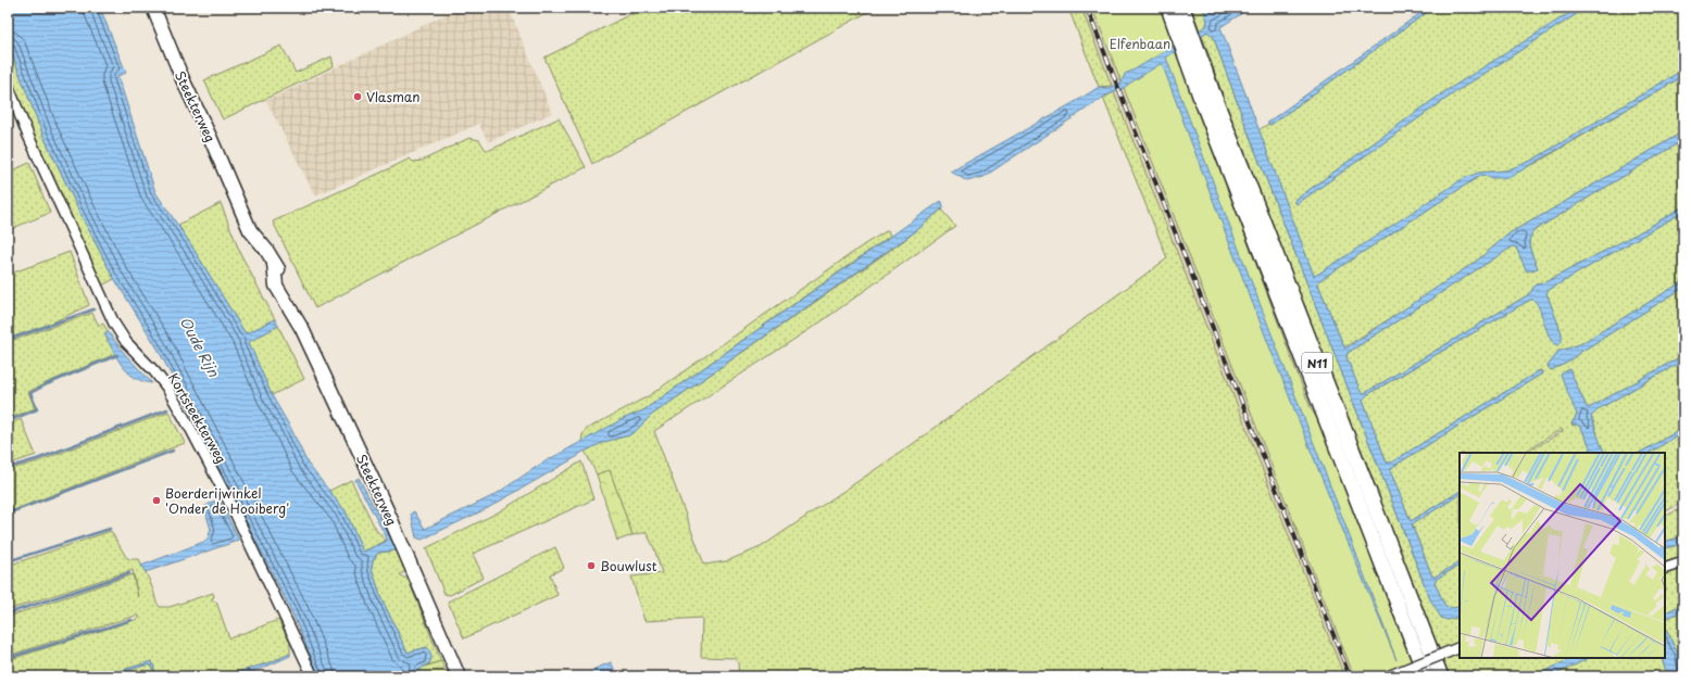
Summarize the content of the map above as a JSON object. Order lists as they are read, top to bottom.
{
  "streets": {
    "highway": ["N11"],
    "main road": ["Steekterweg"],
    "street": ["Kortsteekterweg"]
  },
  "water": ["Oude Rijn"],
  "parks": ["Elfenbaan"],
  "places": ["Vlasman", "Boerderijwinkel 'Onder de Hooiberg'", "Bouwlust"]
}
